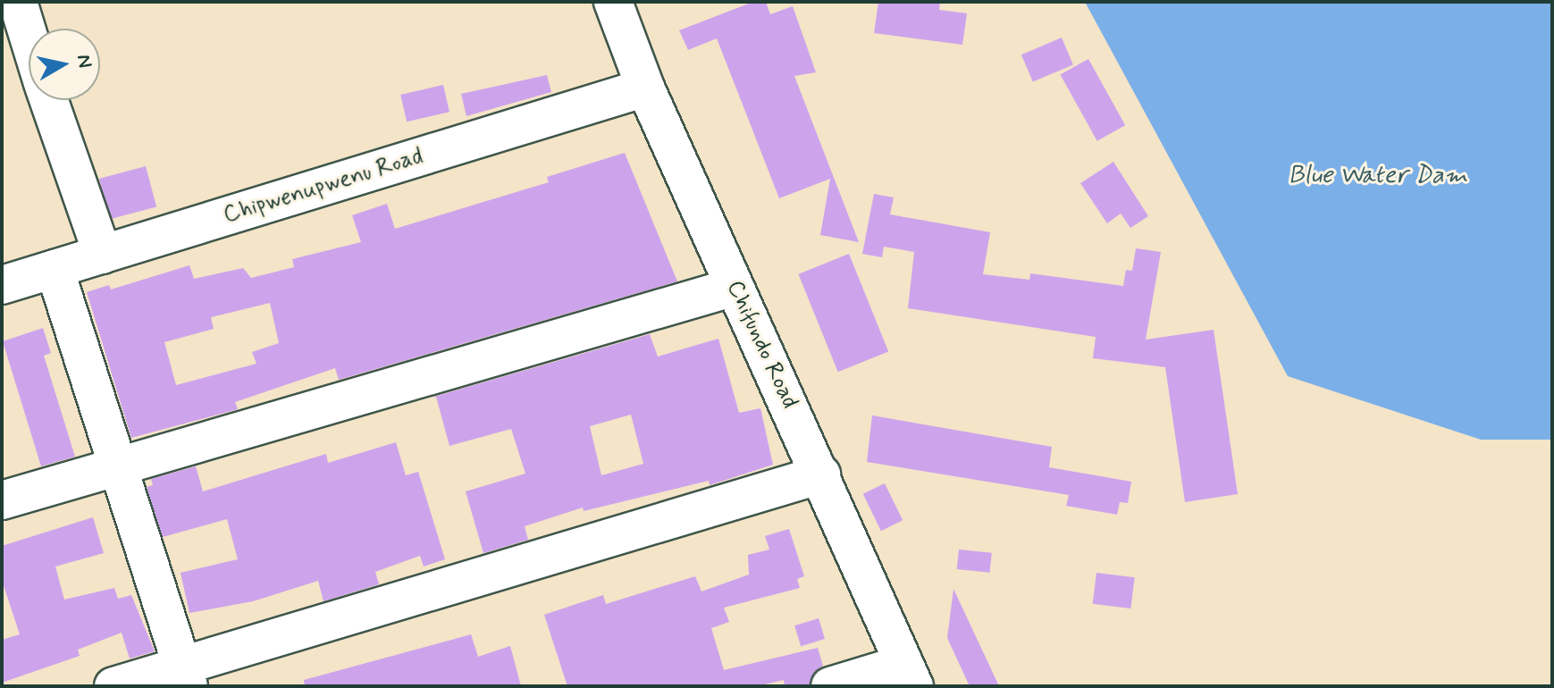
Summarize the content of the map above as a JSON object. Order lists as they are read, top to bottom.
{
  "streets": {
    "street": ["Chipwenupwenu Road", "Chifundo Road"]
  },
  "crossings": [
    ["Chipwenupwenu Road", "Chifundo Road"]
  ],
  "water": ["Blue Water Dam"],
  "north": "right"
}
